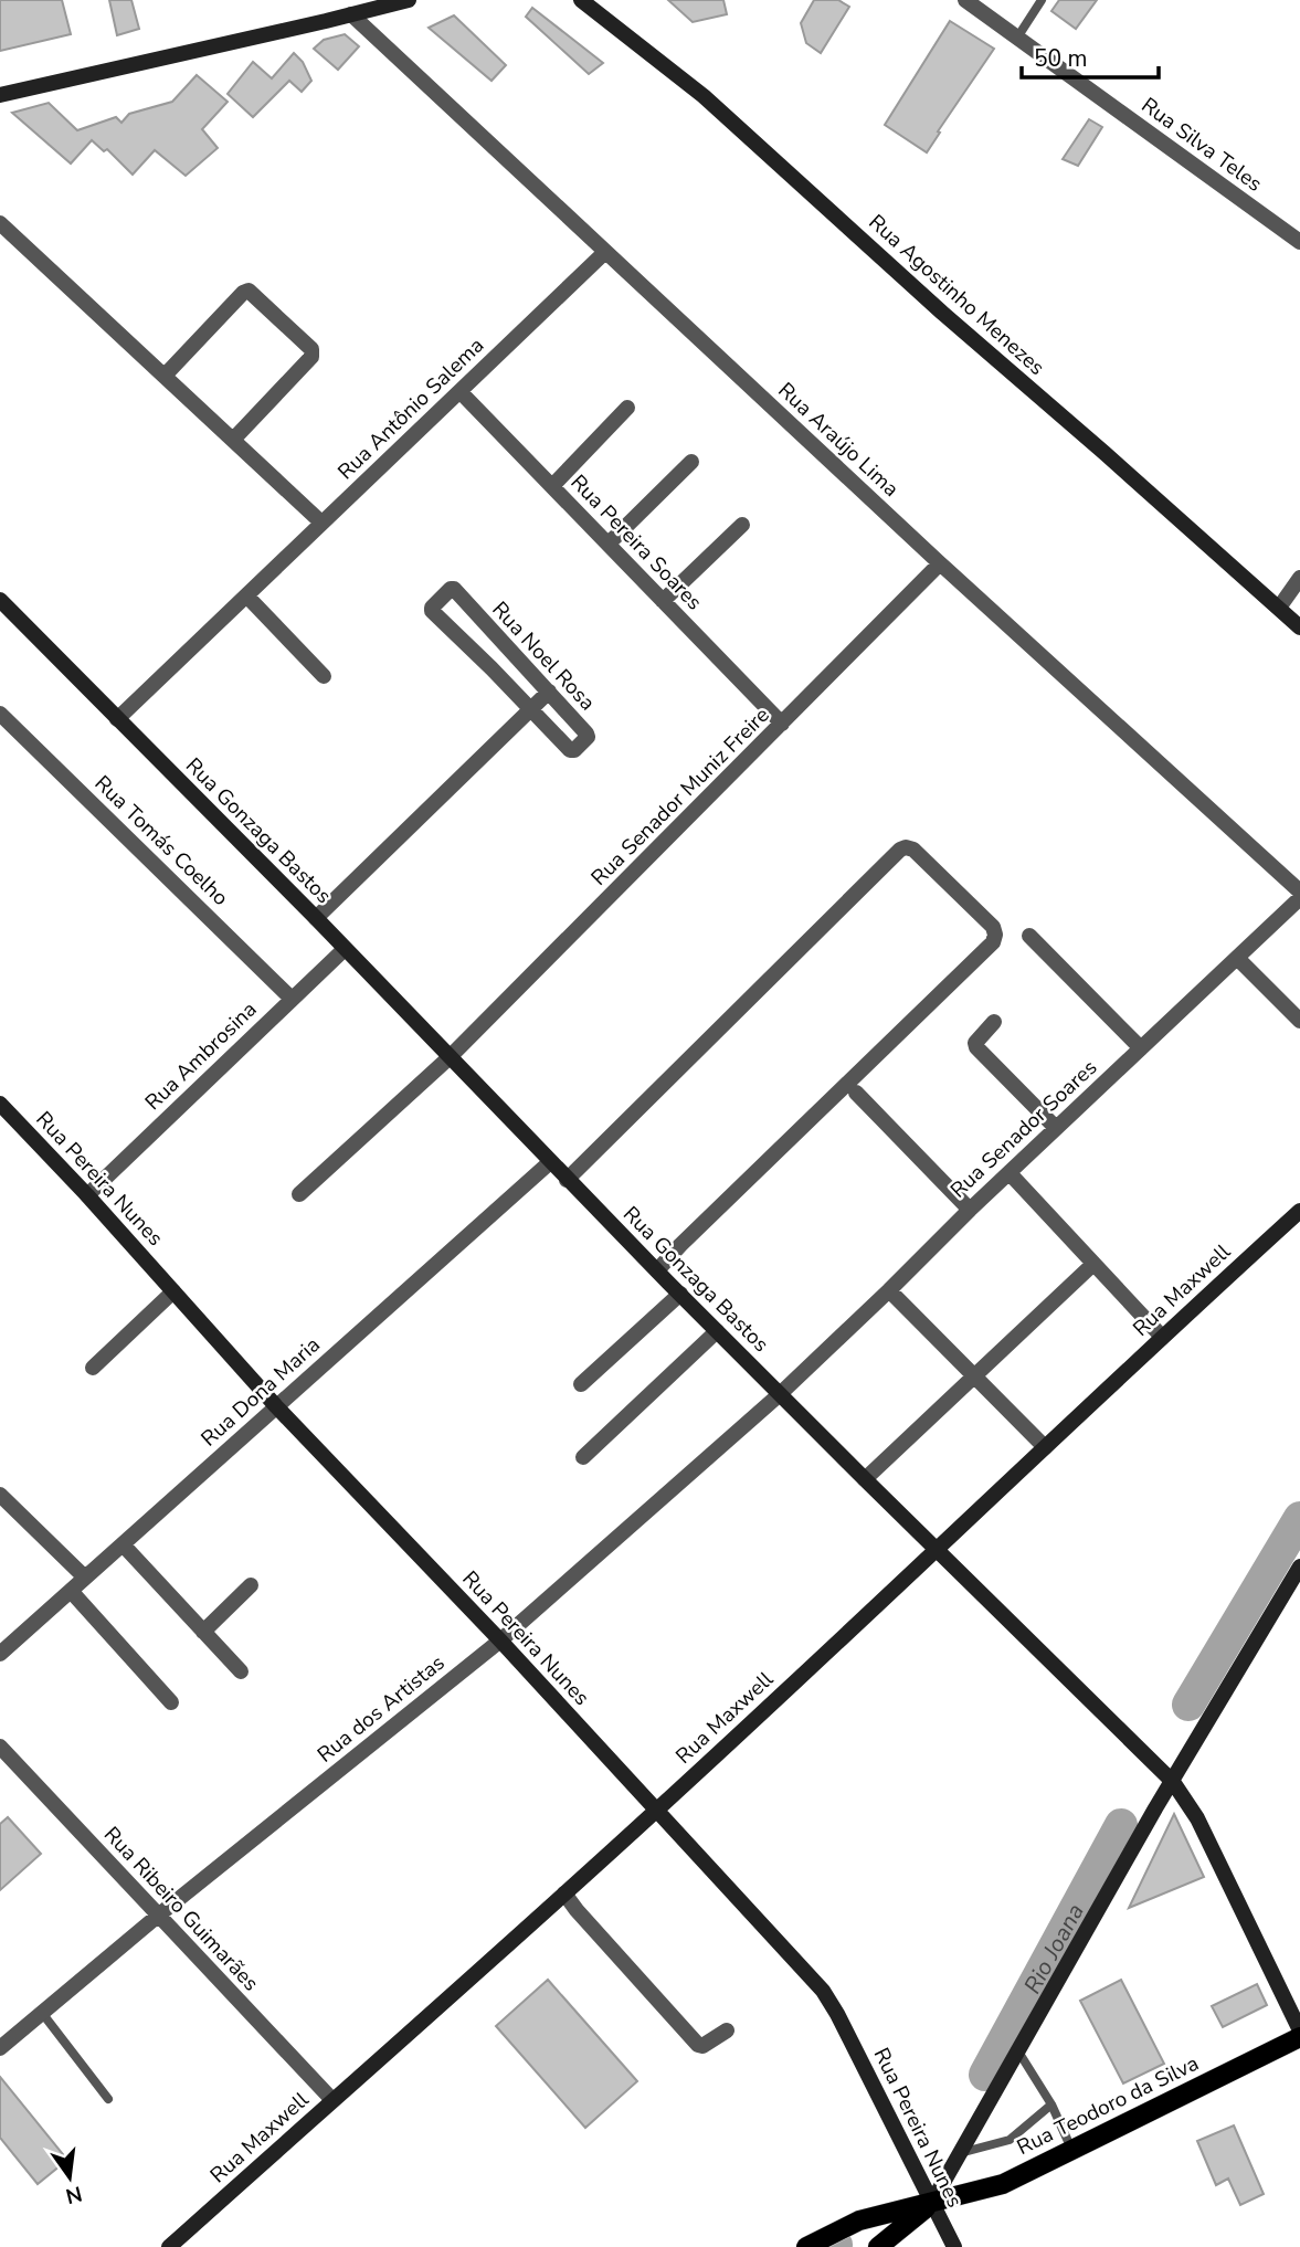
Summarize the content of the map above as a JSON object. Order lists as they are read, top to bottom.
{
  "streets": {
    "main road": [
      "Rua Agostinho Menezes",
      "Rua Gonzaga Bastos",
      "Rua Pereira Nunes",
      "Rua Maxwell",
      "Rua Teodoro da Silva"
    ],
    "street": [
      "Rua Silva Teles",
      "Rua Antônio Salema",
      "Rua Araújo Lima",
      "Rua Pereira Soares",
      "Rua Noel Rosa",
      "Rua Senador Muniz Freire",
      "Rua Tomás Coelho",
      "Rua Ambrosina",
      "Rua Senador Soares",
      "Rua Dona Maria",
      "Rua dos Artistas",
      "Rua Ribeiro Guimarães"
    ]
  },
  "crossings": [
    ["Rua Antônio Salema", "Rua Araújo Lima"],
    ["Rua Antônio Salema", "Rua Pereira Soares"],
    ["Rua Antônio Salema", "Rua Gonzaga Bastos"],
    ["Rua Araújo Lima", "Rua Senador Muniz Freire"],
    ["Rua Pereira Soares", "Rua Senador Muniz Freire"],
    ["Rua Senador Muniz Freire", "Rua Gonzaga Bastos"],
    ["Rua Gonzaga Bastos", "Rua Ambrosina"],
    ["Rua Gonzaga Bastos", "Rua Senador Soares"],
    ["Rua Gonzaga Bastos", "Rua Maxwell"],
    ["Rua Gonzaga Bastos", "Rua Dona Maria"],
    ["Rua Gonzaga Bastos", "Rua dos Artistas"],
    ["Rua Tomás Coelho", "Rua Ambrosina"],
    ["Rua Ambrosina", "Rua Pereira Nunes"],
    ["Rua Senador Soares", "Rua dos Artistas"],
    ["Rua Pereira Nunes", "Rua Maxwell"],
    ["Rua Pereira Nunes", "Rua Dona Maria"],
    ["Rua Pereira Nunes", "Rua dos Artistas"],
    ["Rua Pereira Nunes", "Rua Teodoro da Silva"],
    ["Rua Maxwell", "Rua Ribeiro Guimarães"],
    ["Rua dos Artistas", "Rua Ribeiro Guimarães"]
  ],
  "water": ["Rio Joana"],
  "scale_bar": "50 m",
  "north": "bottom"
}
